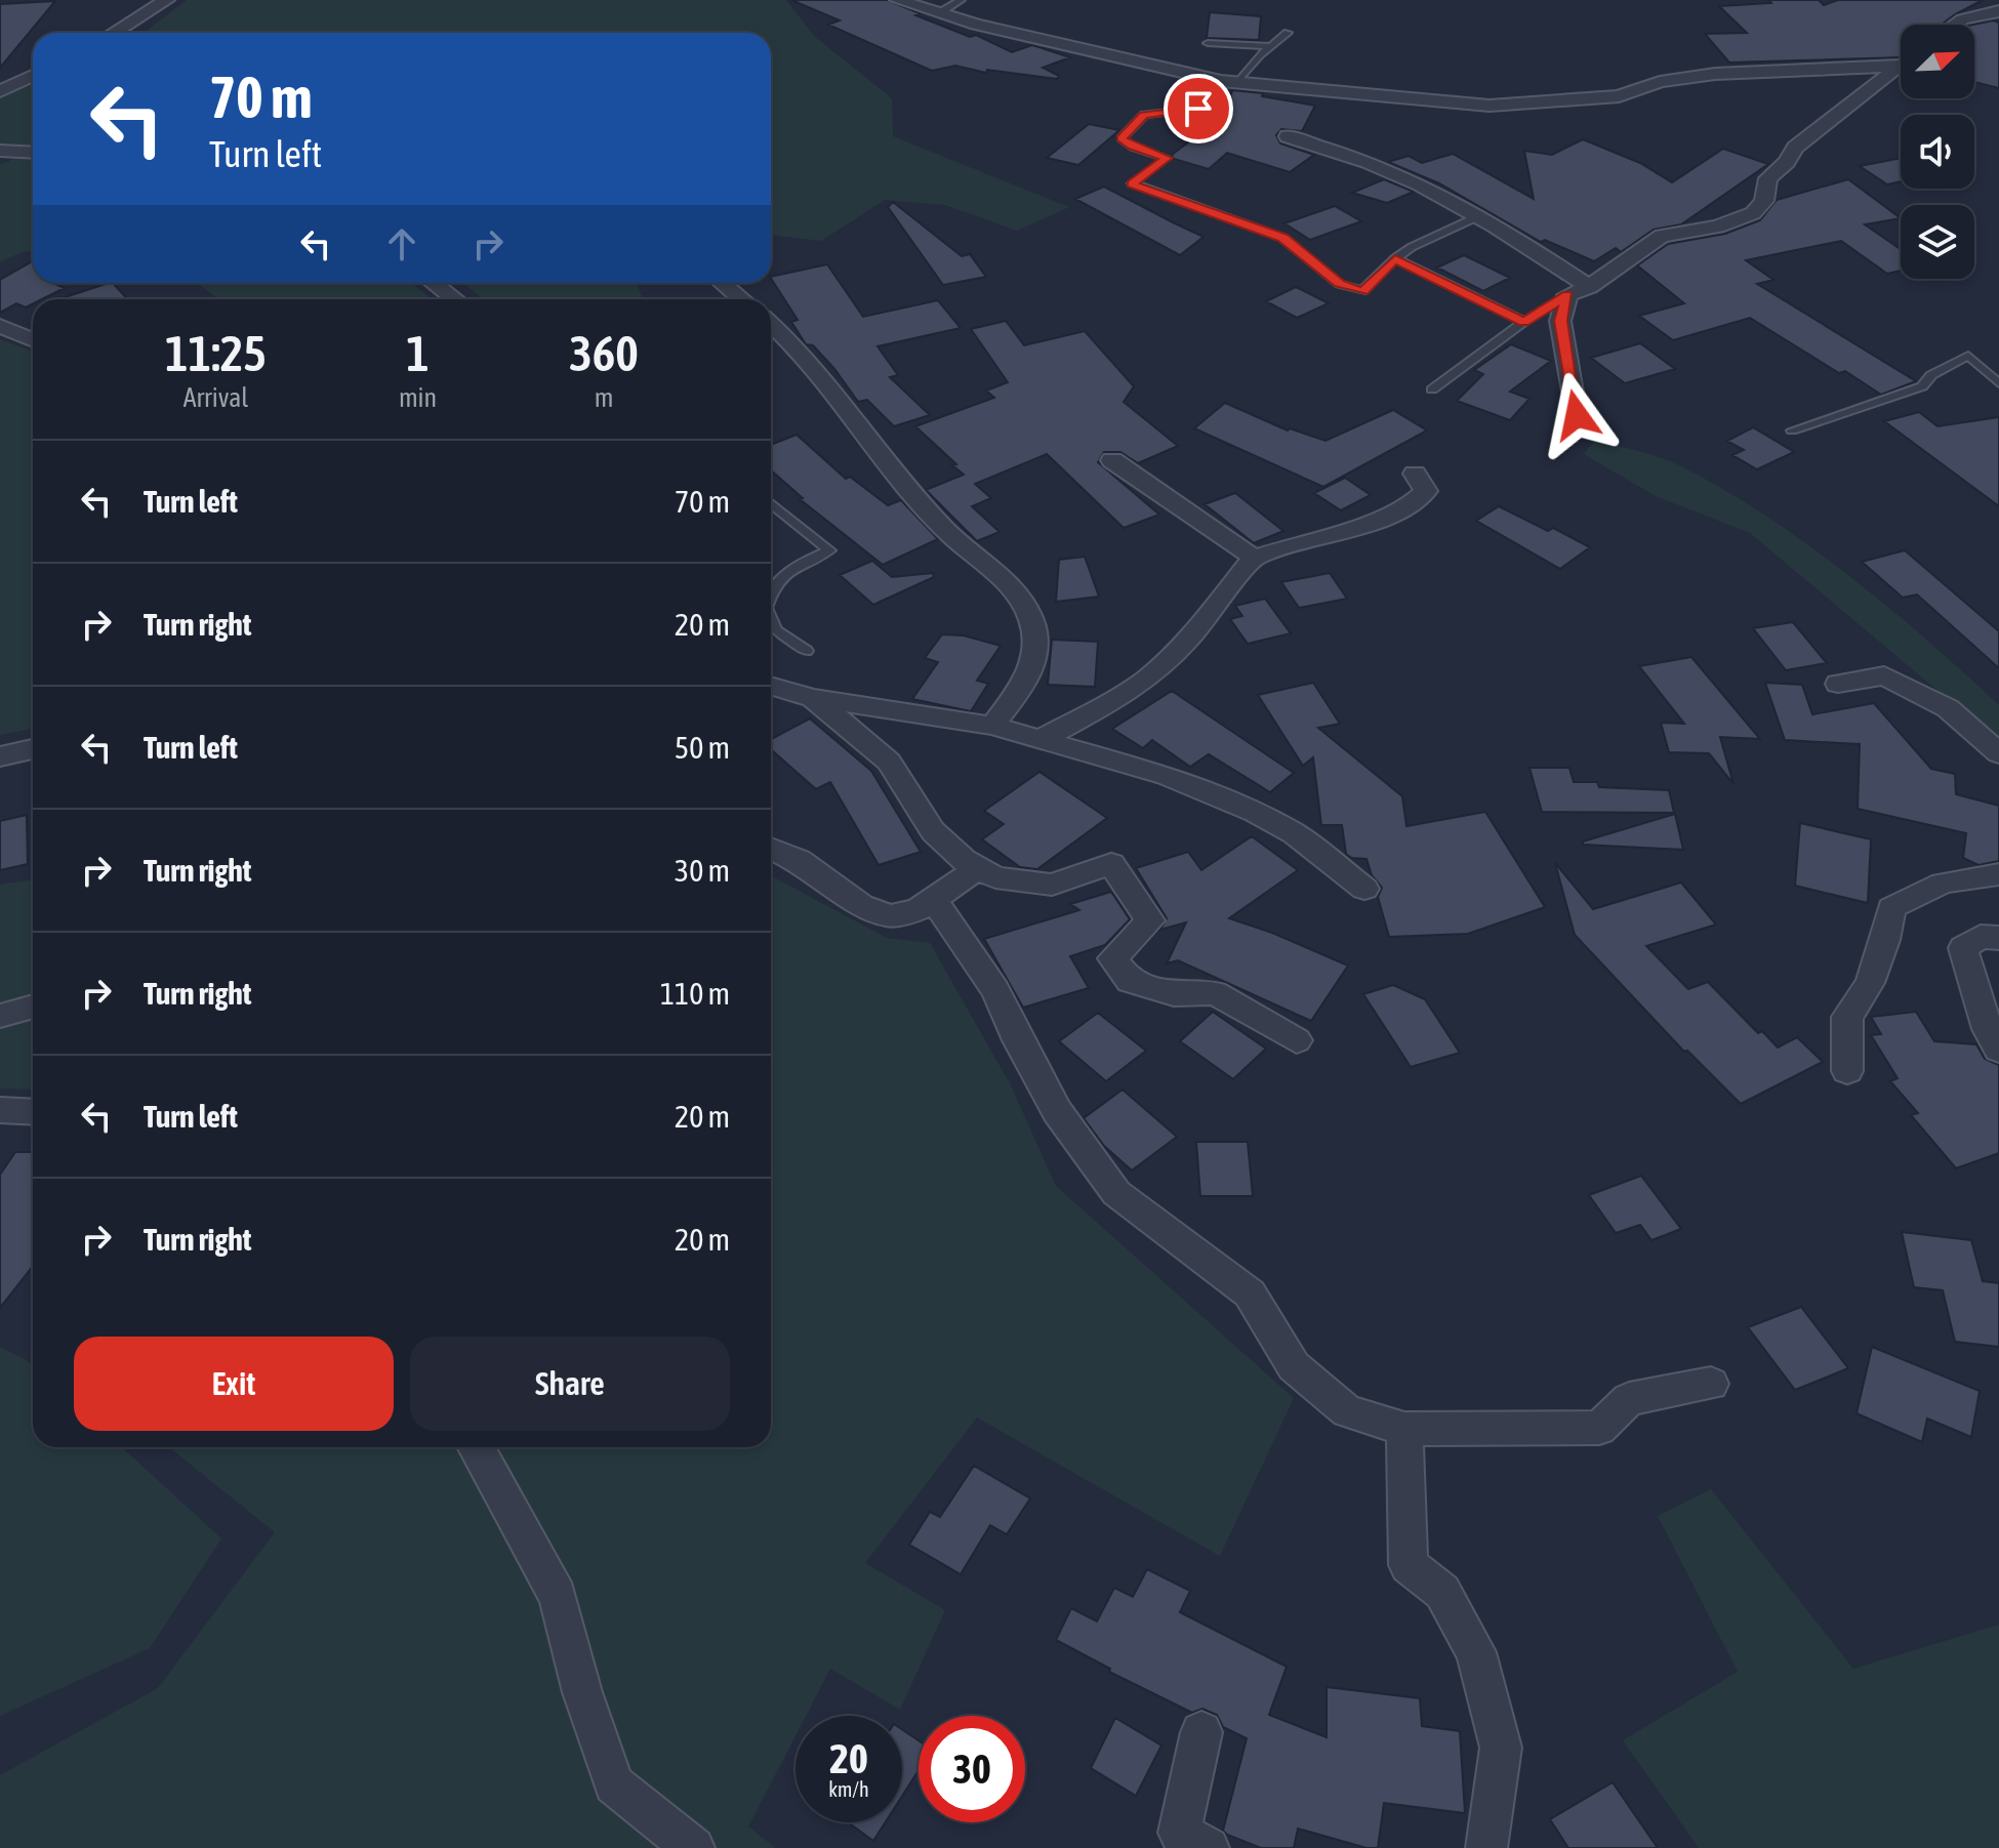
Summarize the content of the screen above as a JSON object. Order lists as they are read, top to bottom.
{
  "north": "top right",
  "page": {
    "turn": ["70 m", "Turn left"],
    "eta": [
      "11:25",
      "Arrival",
      "1",
      "min",
      "360",
      "m"
    ],
    "list": [
      {
        "name": "Turn left",
        "value": "70 m"
      },
      {
        "name": "Turn right",
        "value": "20 m"
      },
      {
        "name": "Turn left",
        "value": "50 m"
      },
      {
        "name": "Turn right",
        "value": "30 m"
      },
      {
        "name": "Turn right",
        "value": "110 m"
      },
      {
        "name": "Turn left",
        "value": "20 m"
      },
      {
        "name": "Turn right",
        "value": "20 m"
      }
    ],
    "buttons": ["Exit", "Share"],
    "speed": "20 km/h",
    "limit": "30"
  }
}
